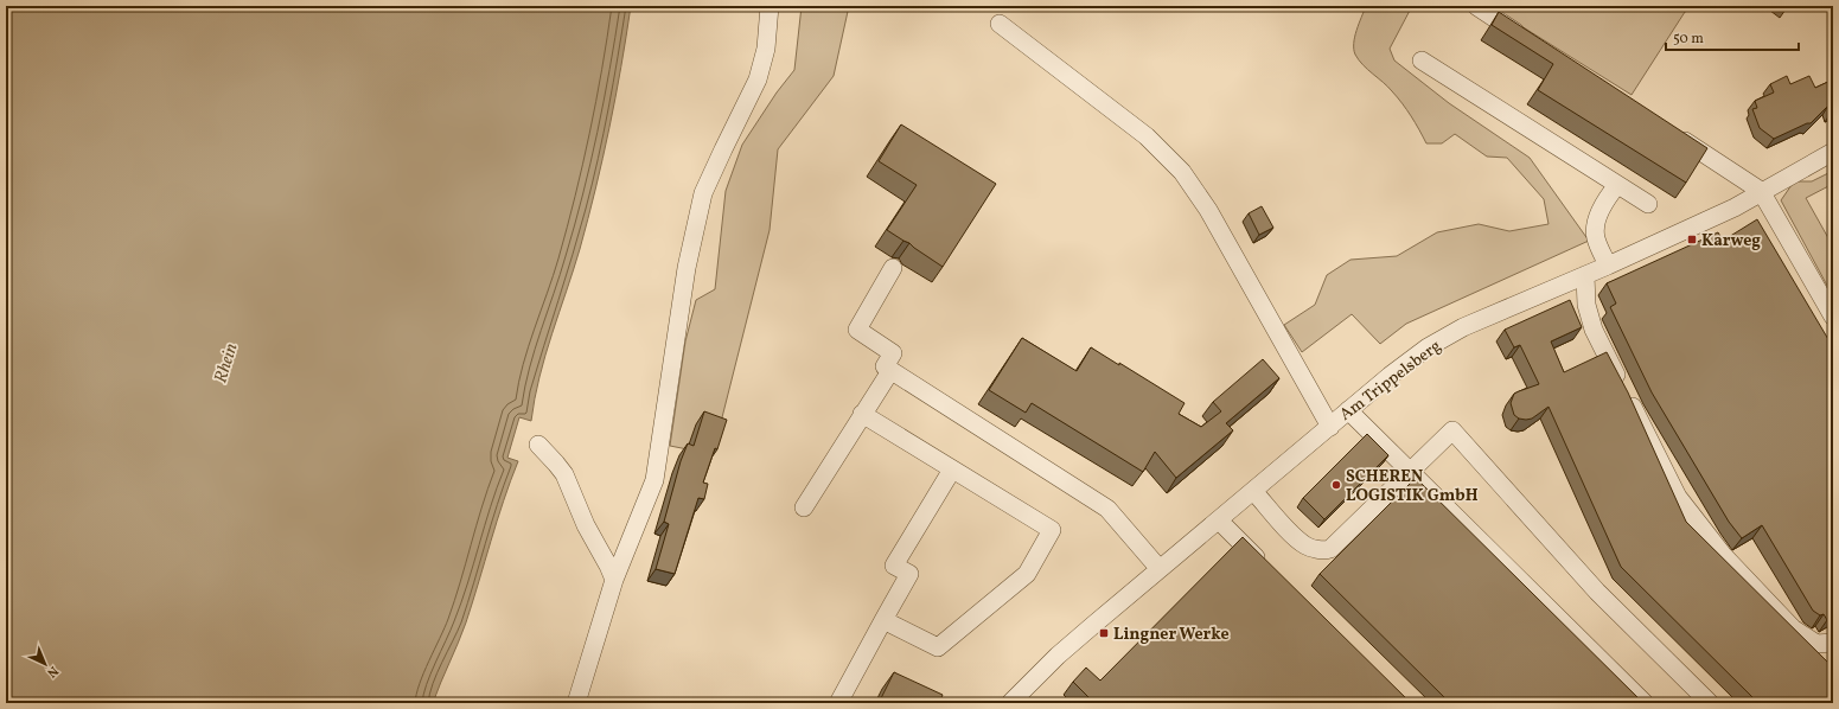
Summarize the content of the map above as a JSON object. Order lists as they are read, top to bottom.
{
  "streets": {
    "street": ["Am Trippelsberg"]
  },
  "water": ["Rhein"],
  "places": {
    "transit": ["Karweg", "Lingner Werke"],
    "other": ["SCHEREN LOGISTIK GmbH"]
  },
  "scale_bar": "50 m",
  "north": "bottom right"
}
